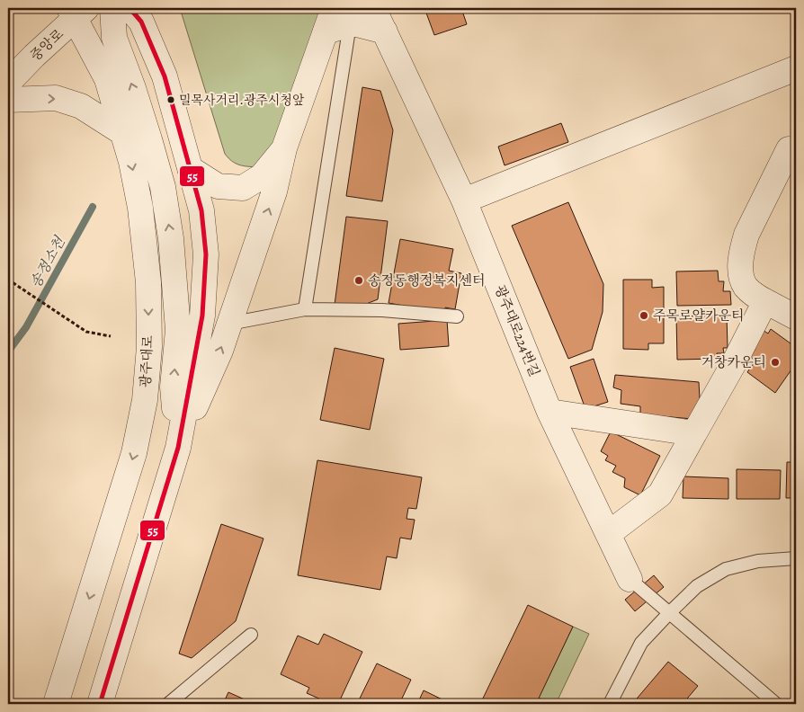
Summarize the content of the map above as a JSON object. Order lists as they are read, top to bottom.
{
  "streets": {
    "street": ["중앙로", "광주대로224번길", "광주대로"]
  },
  "crossings": [
    ["중앙로", "광주대로"]
  ],
  "water": ["송정소천"],
  "places": [
    "밀목사거리.광주시청앞",
    "송정동행정복지센터",
    "주목로얄카운티",
    "거창카운티"
  ],
  "lines": ["transit line 55"]
}
